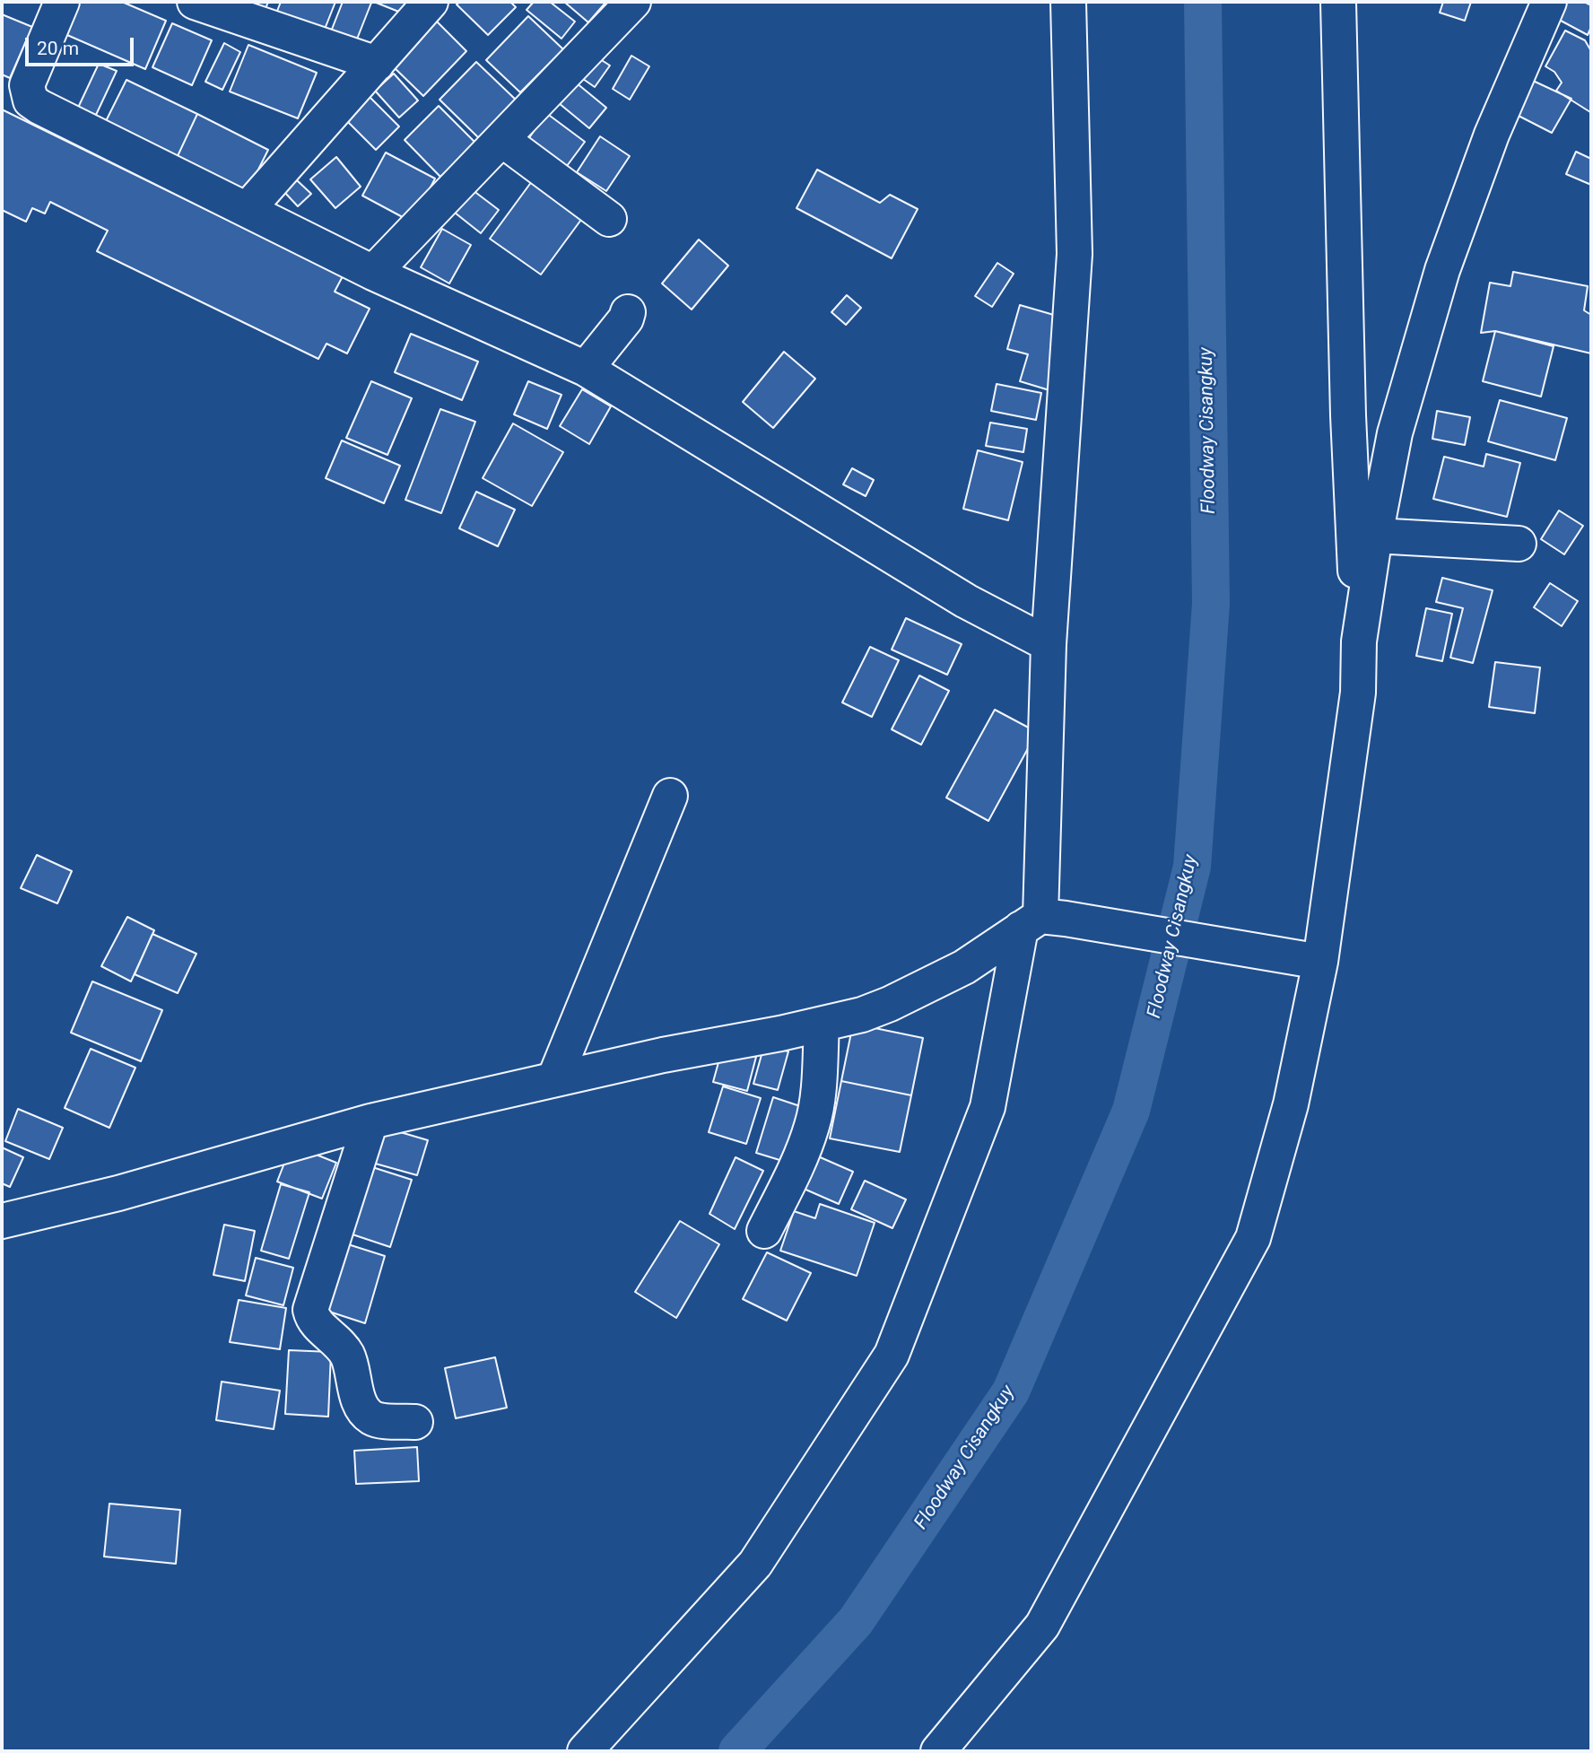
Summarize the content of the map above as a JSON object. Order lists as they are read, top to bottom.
{
  "water": ["Floodway Cisangkuy"],
  "scale_bar": "20 m"
}
